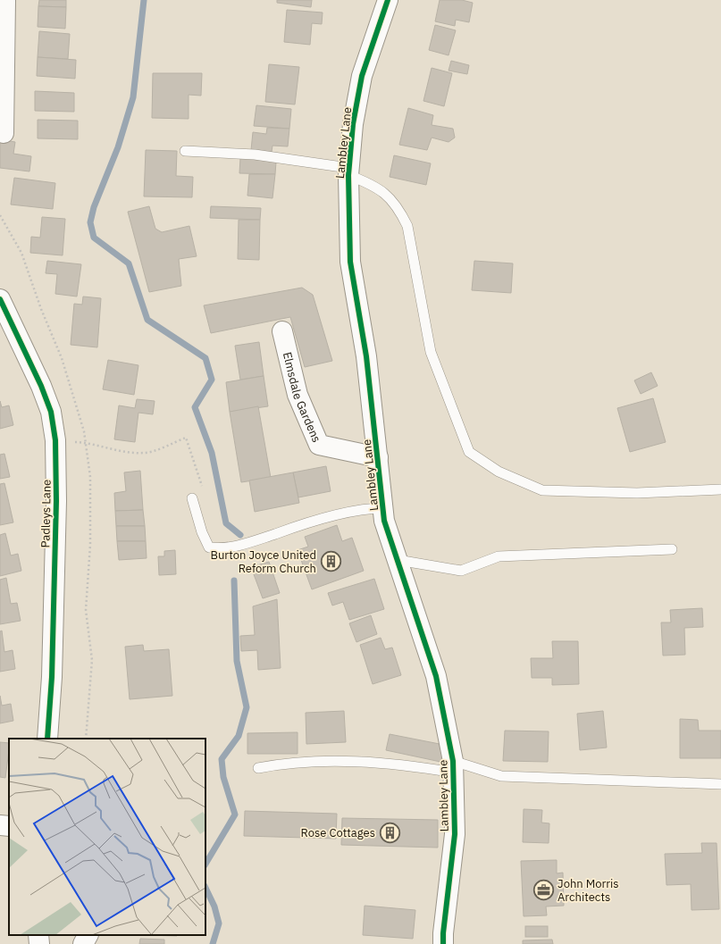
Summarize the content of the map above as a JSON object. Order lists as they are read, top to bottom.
{
  "streets": {
    "street": ["Lambley Lane", "Elmsdale Gardens", "Padleys Lane"]
  },
  "crossings": [
    ["Lambley Lane", "Elmsdale Gardens"]
  ],
  "places": {
    "building": ["Burton Joyce United Reform Church", "Rose Cottages"],
    "office": ["John Morris Architects"]
  }
}
